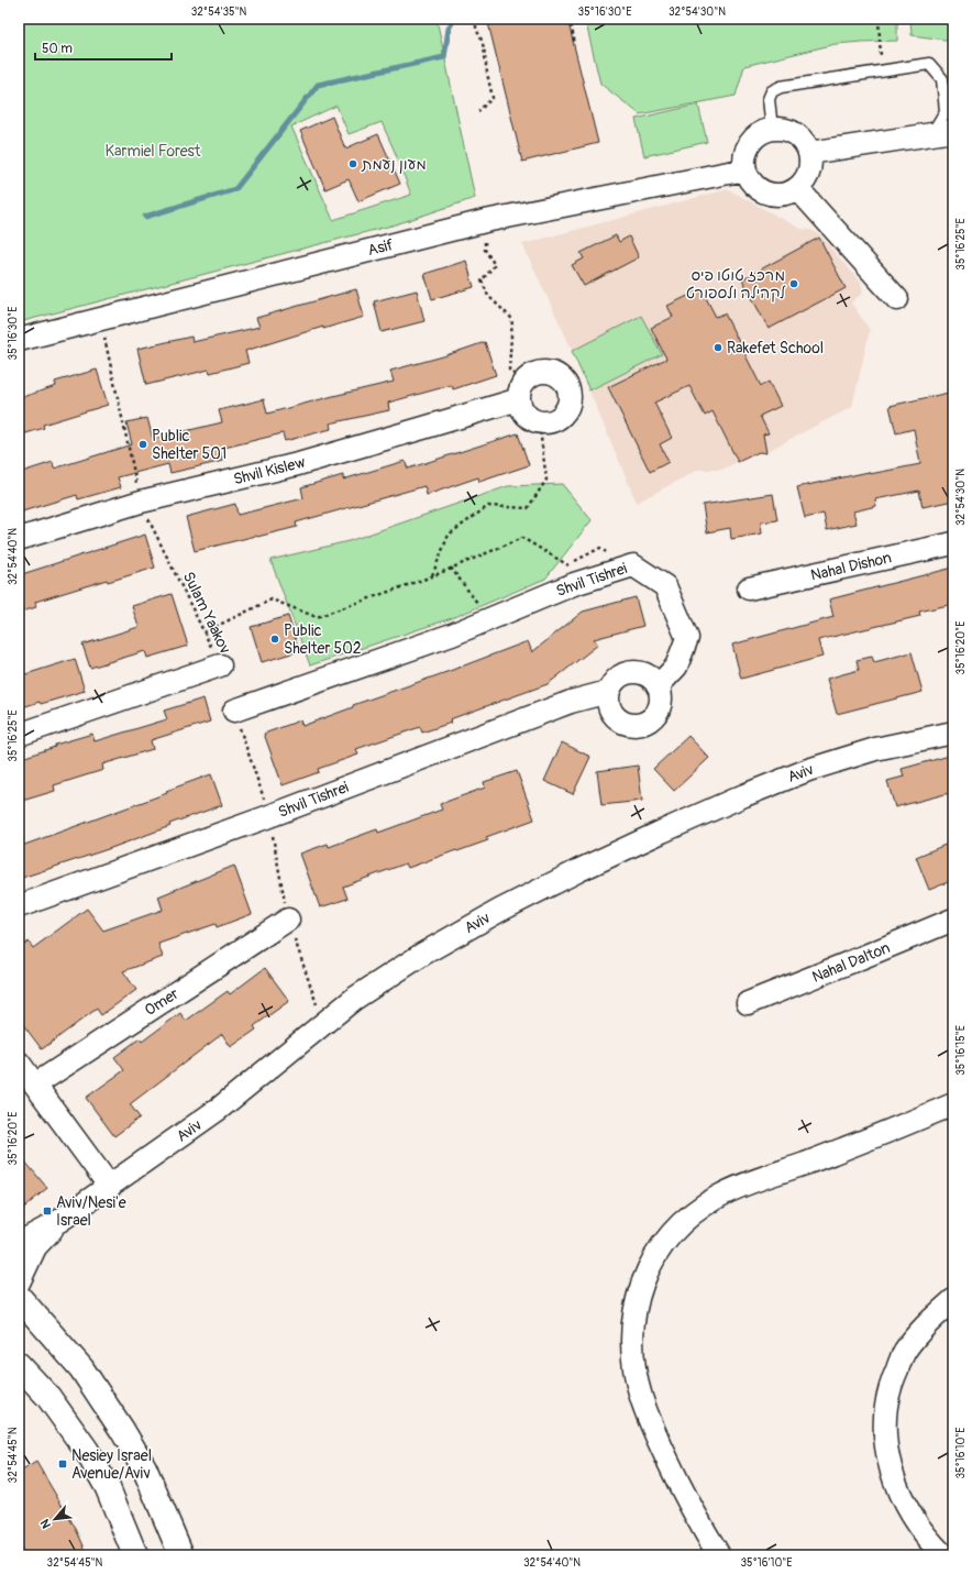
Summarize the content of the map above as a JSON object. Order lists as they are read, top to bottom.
{
  "streets": {
    "street": [
      "Asif",
      "Shvil Kislew",
      "Nahal Dishon",
      "Shvil Tishrei",
      "Aviv",
      "Nahal Dalton",
      "Omer"
    ],
    "path": ["Sulam Yaakov"]
  },
  "crossings": [
    ["Asif", "Sulam Yaakov"],
    ["Shvil Kislew", "Sulam Yaakov"]
  ],
  "parks": ["Karmiel Forest"],
  "places": {
    "other": [
      "מעון נעמת",
      "מרכז טוטו פיס לקהילה ולספורט",
      "Rakefet School",
      "Public Shelter 501",
      "Public Shelter 502"
    ],
    "transit": ["Aviv/Nesi'e Israel", "Nesiey Israel Avenue/Aviv"]
  },
  "scale_bar": "50 m",
  "north": "bottom left",
  "coordinates": [
    "32°54'35\"N",
    "35°16'30\"E",
    "32°54'30\"N",
    "35°16'25\"E",
    "32°54'40\"N",
    "35°16'20\"E",
    "35°16'15\"E",
    "35°16'10\"E",
    "32°54'45\"N"
  ]
}
